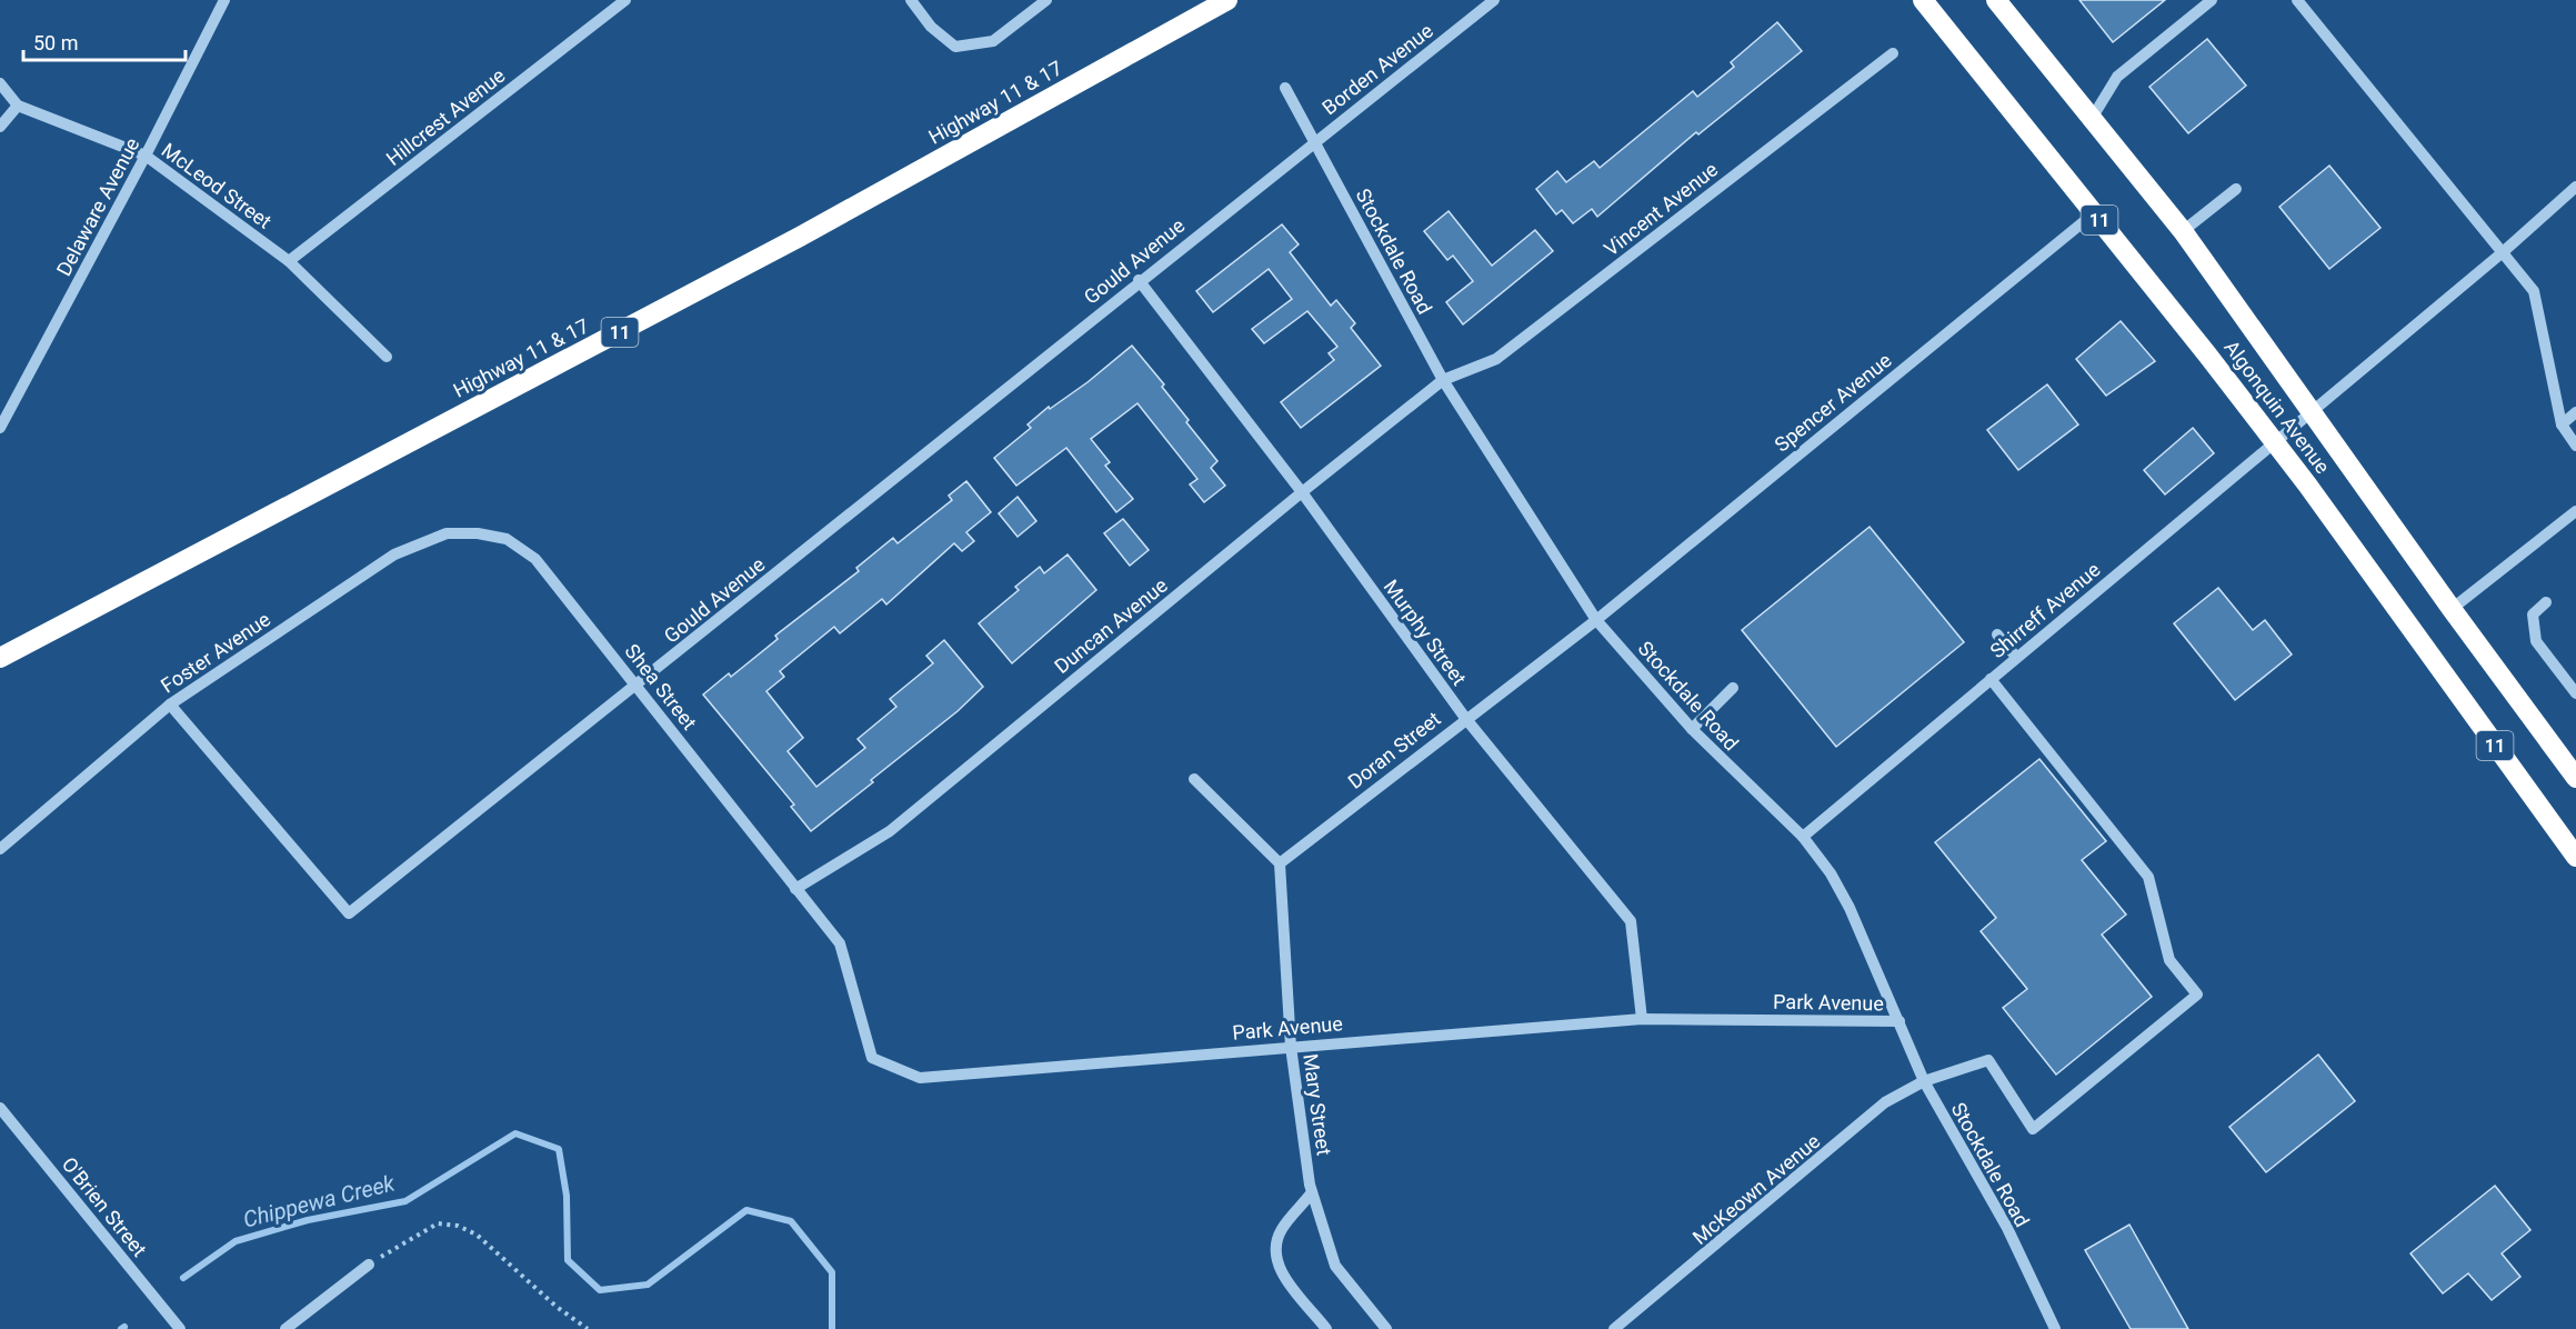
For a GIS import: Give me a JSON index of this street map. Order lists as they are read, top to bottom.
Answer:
{
  "streets": {
    "highway": ["Highway 11 & 17", "11", "Algonquin Avenue"],
    "street": [
      "Borden Avenue",
      "Hillcrest Avenue",
      "McLeod Street",
      "Delaware Avenue",
      "Vincent Avenue",
      "Stockdale Road",
      "Gould Avenue",
      "Spencer Avenue",
      "Shirreff Avenue",
      "Duncan Avenue",
      "Murphy Street",
      "Foster Avenue",
      "Shea Street",
      "Doran Street",
      "Park Avenue",
      "Mary Street",
      "McKeown Avenue",
      "O'Brien Street"
    ]
  },
  "crossings": [
    ["Borden Avenue", "Stockdale Road"],
    ["Borden Avenue", "Gould Avenue"],
    ["Hillcrest Avenue", "McLeod Street"],
    ["McLeod Street", "Delaware Avenue"],
    ["Vincent Avenue", "Stockdale Road"],
    ["Vincent Avenue", "Duncan Avenue"],
    ["Stockdale Road", "Gould Avenue"],
    ["Stockdale Road", "Spencer Avenue"],
    ["Stockdale Road", "Shirreff Avenue"],
    ["Stockdale Road", "Duncan Avenue"],
    ["Stockdale Road", "Doran Street"],
    ["Stockdale Road", "Park Avenue"],
    ["Stockdale Road", "McKeown Avenue"],
    ["Gould Avenue", "Murphy Street"],
    ["Gould Avenue", "Foster Avenue"],
    ["Gould Avenue", "Shea Street"],
    ["Spencer Avenue", "Algonquin Avenue"],
    ["Spencer Avenue", "Doran Street"],
    ["Algonquin Avenue", "Shirreff Avenue"],
    ["Shirreff Avenue", "McKeown Avenue"],
    ["Duncan Avenue", "Murphy Street"],
    ["Duncan Avenue", "Shea Street"],
    ["Duncan Avenue", "Park Avenue"],
    ["Murphy Street", "Doran Street"],
    ["Murphy Street", "Park Avenue"],
    ["Foster Avenue", "Shea Street"],
    ["Shea Street", "Park Avenue"],
    ["Doran Street", "Mary Street"],
    ["Park Avenue", "Mary Street"]
  ],
  "water": ["Chippewa Creek"],
  "scale_bar": "50 m"
}
